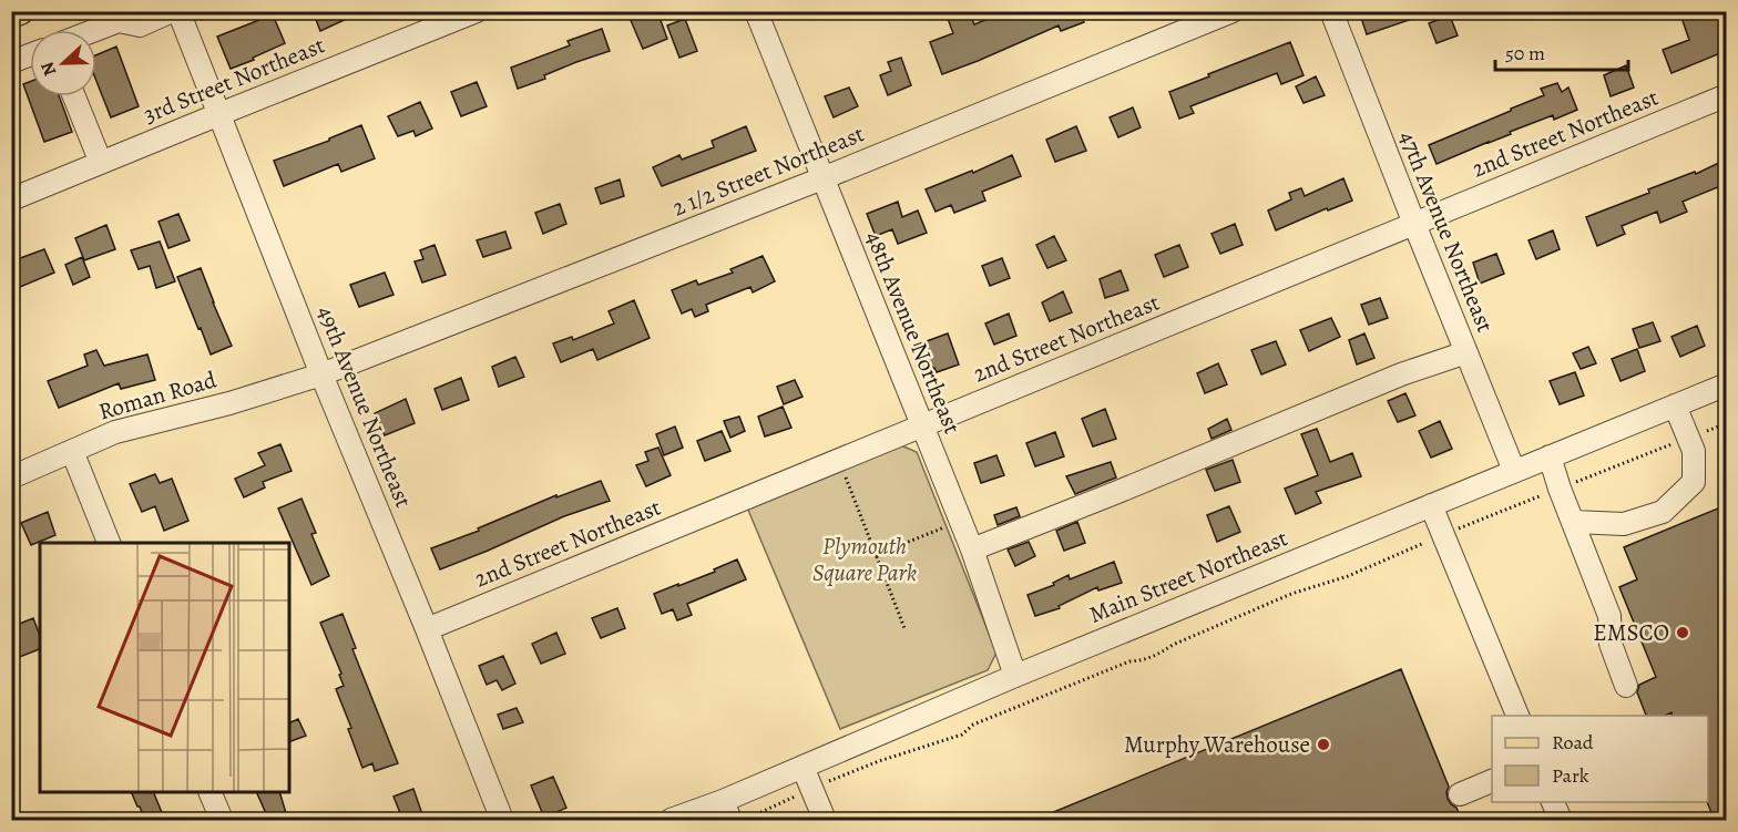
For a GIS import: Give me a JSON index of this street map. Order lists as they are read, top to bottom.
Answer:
{
  "streets": {
    "street": [
      "3rd Street Northeast",
      "2nd Street Northeast",
      "2 1/2 Street Northeast",
      "47th Avenue Northeast",
      "48th Avenue Northeast",
      "Roman Road",
      "49th Avenue Northeast",
      "Main Street Northeast"
    ]
  },
  "crossings": [
    ["3rd Street Northeast", "49th Avenue Northeast"],
    ["2nd Street Northeast", "47th Avenue Northeast"],
    ["2nd Street Northeast", "48th Avenue Northeast"],
    ["2nd Street Northeast", "49th Avenue Northeast"],
    ["2 1/2 Street Northeast", "48th Avenue Northeast"],
    ["2 1/2 Street Northeast", "Roman Road"],
    ["2 1/2 Street Northeast", "49th Avenue Northeast"],
    ["47th Avenue Northeast", "Main Street Northeast"],
    ["48th Avenue Northeast", "Main Street Northeast"],
    ["Roman Road", "49th Avenue Northeast"]
  ],
  "parks": ["Plymouth Square Park"],
  "places": ["EMSCO", "Murphy Warehouse"],
  "legend": ["Road", "Park"],
  "scale_bar": "50 m",
  "north": "left"
}
